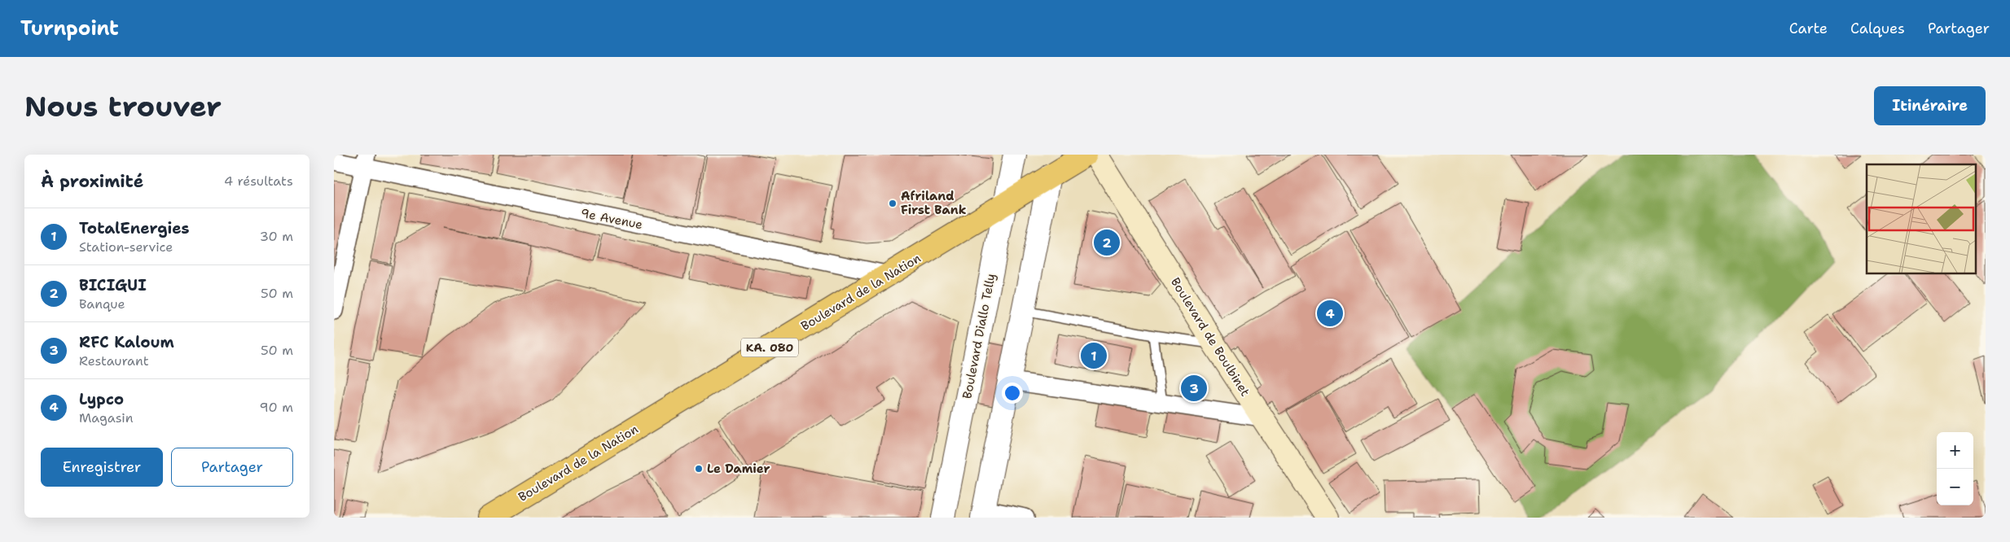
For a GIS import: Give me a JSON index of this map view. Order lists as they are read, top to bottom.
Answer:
{
  "streets": {
    "main road": ["Boulevard de la Nation", "Boulevard de Boulbinet", "KA. 080"],
    "street": ["9e Avenue", "Boulevard Diallo Telly"]
  },
  "crossings": [
    ["9e Avenue", "Boulevard de la Nation"],
    ["Boulevard de la Nation", "Boulevard Diallo Telly"]
  ],
  "places": ["Afriland First Bank", "Le Damier"],
  "page": {
    "header": "Turnpoint",
    "nav": ["Carte", "Calques", "Partager"],
    "buttons": [
      "Itinéraire",
      ["Enregistrer", "Partager"]
    ],
    "title": "Nous trouver",
    "heading": ["À proximité", "4 résultats"],
    "list": [
      {
        "mark": "1",
        "name": "TotalEnergies",
        "note": "Station-service",
        "value": "30 m"
      },
      {
        "mark": "2",
        "name": "BICIGUI",
        "note": "Banque",
        "value": "50 m"
      },
      {
        "mark": "3",
        "name": "RFC Kaloum",
        "note": "Restaurant",
        "value": "50 m"
      },
      {
        "mark": "4",
        "name": "Lypco",
        "note": "Magasin",
        "value": "90 m"
      }
    ],
    "pins": [
      "2",
      "4",
      "1",
      "3"
    ],
    "map_buttons": ["+", "−"]
  }
}
